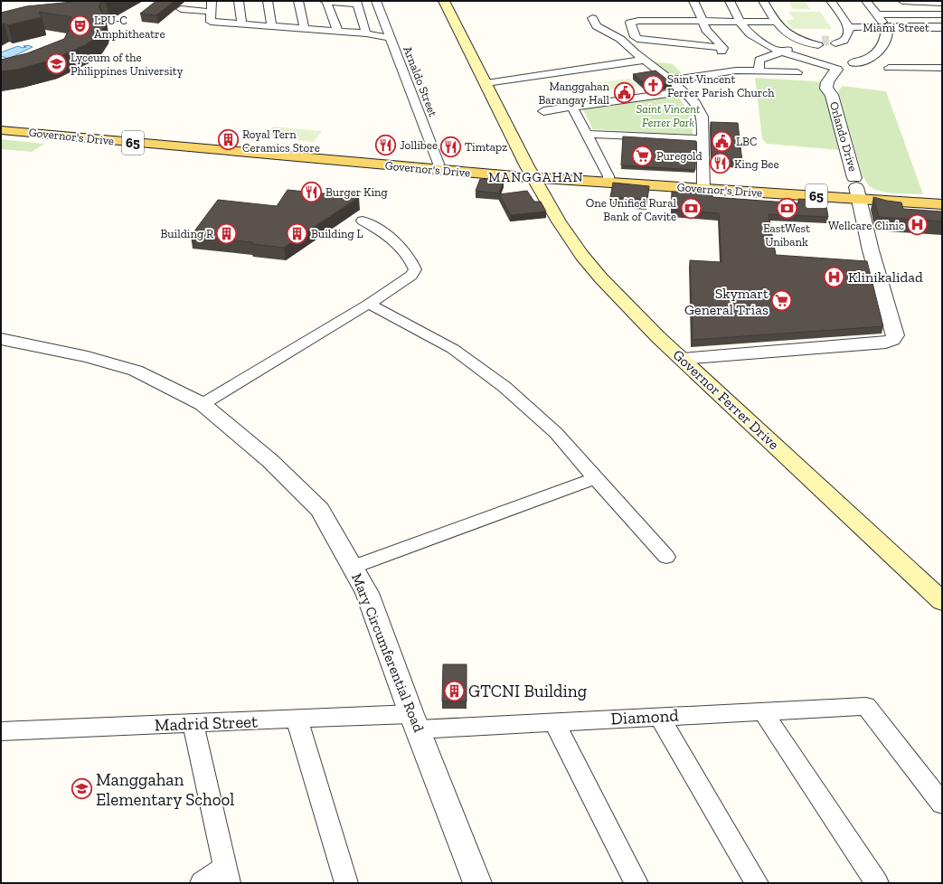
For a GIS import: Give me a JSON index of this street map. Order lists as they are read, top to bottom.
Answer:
{
  "streets": {
    "main road": ["Governor's Drive", "65", "Governor Ferrer Drive"],
    "street": [
      "Miami Street",
      "Arnaldo Street",
      "Orlando Drive",
      "Mary Circumferential Road",
      "Diamond",
      "Madrid Street"
    ]
  },
  "crossings": [
    ["Miami Street", "Orlando Drive"],
    ["Arnaldo Street", "Governor's Drive"],
    ["Governor's Drive", "Orlando Drive"],
    ["Governor's Drive", "Governor Ferrer Drive"],
    ["Orlando Drive", "Governor Ferrer Drive"],
    ["Mary Circumferential Road", "Diamond"],
    ["Mary Circumferential Road", "Madrid Street"],
    ["Diamond", "Madrid Street"]
  ],
  "districts": ["MANGGAHAN"],
  "parks": ["Saint Vincent Ferrer Park"],
  "places": {
    "theatre": ["LPU-C Amphitheatre"],
    "school or university": ["Lyceum of the Philippines University", "Manggahan Elementary School"],
    "church": ["Saint Vincent Ferrer Parish Church"],
    "public building": ["Manggahan Barangay Hall", "LBC"],
    "building": [
      "Royal Tern Ceramics Store",
      "Building R",
      "Building L",
      "GTCNI Building"
    ],
    "restaurant": [
      "Jollibee",
      "Timtapz",
      "King Bee",
      "Burger King"
    ],
    "supermarket": ["Puregold", "Skymart General Trias"],
    "bank": ["EastWest Unibank", "One Unified Rural Bank of Cavite"],
    "hospital": ["Wellcare Clinic", "Klinikalidad"]
  }
}
